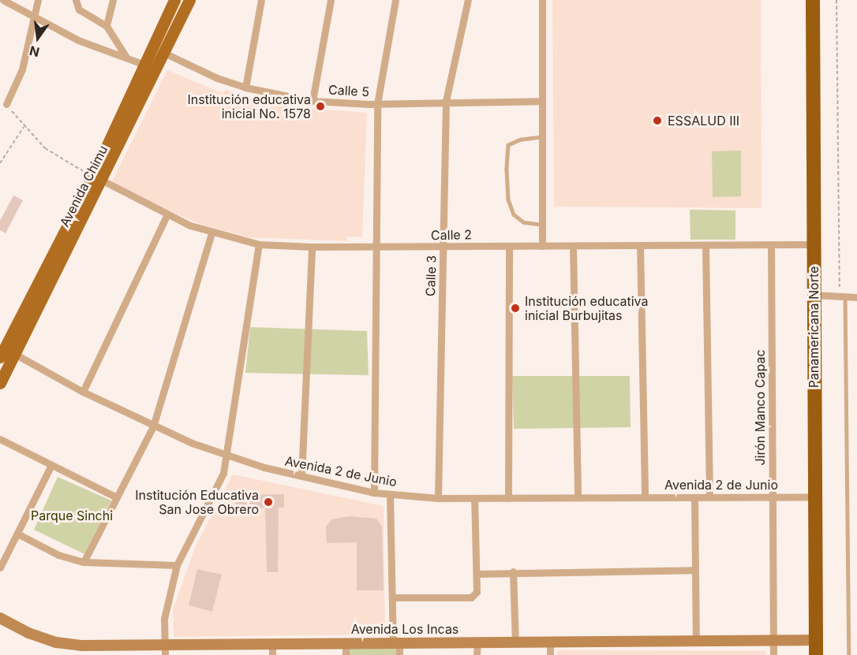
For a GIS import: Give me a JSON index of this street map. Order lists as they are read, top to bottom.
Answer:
{
  "streets": {
    "highway": ["Panamericana Norte"],
    "main road": ["Avenida Chimu"],
    "street": [
      "Calle 5",
      "Calle 2",
      "Calle 3",
      "Jirón Manco Capac",
      "Avenida 2 de Junio",
      "Avenida Los Incas"
    ]
  },
  "crossings": [
    ["Calle 5", "Avenida Chimu"],
    ["Calle 5", "Calle 3"],
    ["Avenida Chimu", "Calle 2"],
    ["Avenida Chimu", "Avenida 2 de Junio"],
    ["Calle 2", "Calle 3"],
    ["Calle 2", "Panamericana Norte"],
    ["Calle 2", "Jirón Manco Capac"],
    ["Calle 3", "Avenida 2 de Junio"],
    ["Panamericana Norte", "Avenida 2 de Junio"],
    ["Panamericana Norte", "Avenida Los Incas"],
    ["Jirón Manco Capac", "Avenida 2 de Junio"],
    ["Jirón Manco Capac", "Avenida Los Incas"]
  ],
  "parks": ["Parque Sinchi"],
  "places": [
    "Institución educativa inicial No. 1578",
    "ESSALUD III",
    "Institución educativa inicial Burbujitas",
    "Institución Educativa San Jose Obrero"
  ],
  "north": "bottom"
}
